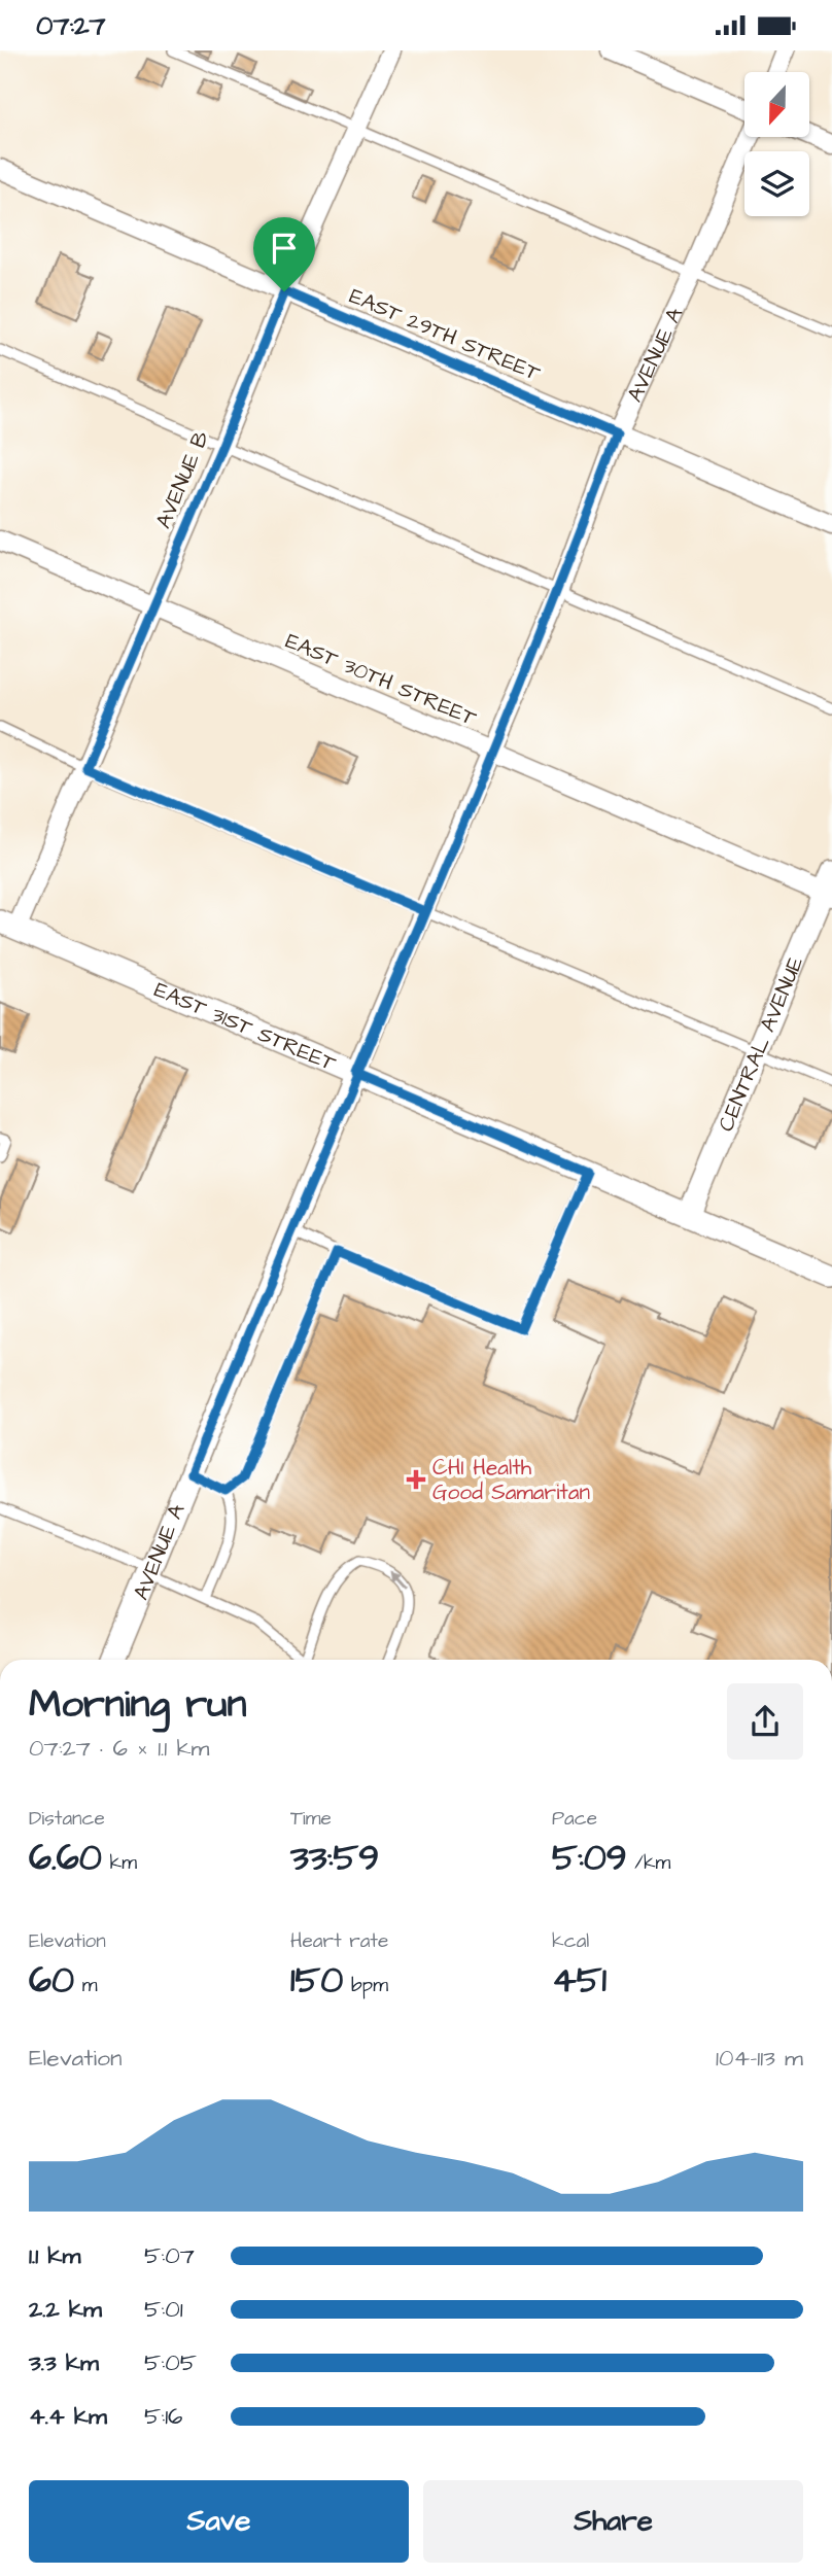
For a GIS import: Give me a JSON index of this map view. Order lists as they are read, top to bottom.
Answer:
{
  "streets": {
    "street": [
      "EAST 29TH STREET",
      "AVENUE A",
      "AVENUE B",
      "EAST 30TH STREET",
      "EAST 31ST STREET",
      "CENTRAL AVENUE"
    ]
  },
  "crossings": [
    ["EAST 29TH STREET", "AVENUE A"],
    ["EAST 29TH STREET", "AVENUE B"],
    ["AVENUE A", "EAST 30TH STREET"],
    ["AVENUE A", "EAST 31ST STREET"],
    ["AVENUE B", "EAST 30TH STREET"],
    ["AVENUE B", "EAST 31ST STREET"],
    ["EAST 30TH STREET", "CENTRAL AVENUE"],
    ["EAST 31ST STREET", "CENTRAL AVENUE"]
  ],
  "places": {
    "health": ["CHI Health Good Samaritan"]
  },
  "north": "bottom",
  "page": {
    "status": "07:27",
    "heading": ["Morning run", "07:27 · 6 × 1.1 km"],
    "stats": [
      ["Distance", "6.60 km"],
      ["Time", "33:59"],
      ["Pace", "5:09 /km"],
      ["Elevation", "60 m"],
      ["Heart rate", "150 bpm"],
      ["kcal", "451"]
    ],
    "chart": ["Elevation", "104–113 m"],
    "list": [
      {
        "name": "1.1 km",
        "note": "5:07"
      },
      {
        "name": "2.2 km",
        "note": "5:01"
      },
      {
        "name": "3.3 km",
        "note": "5:05"
      },
      {
        "name": "4.4 km",
        "note": "5:16"
      }
    ],
    "buttons": ["Save", "Share"]
  }
}
